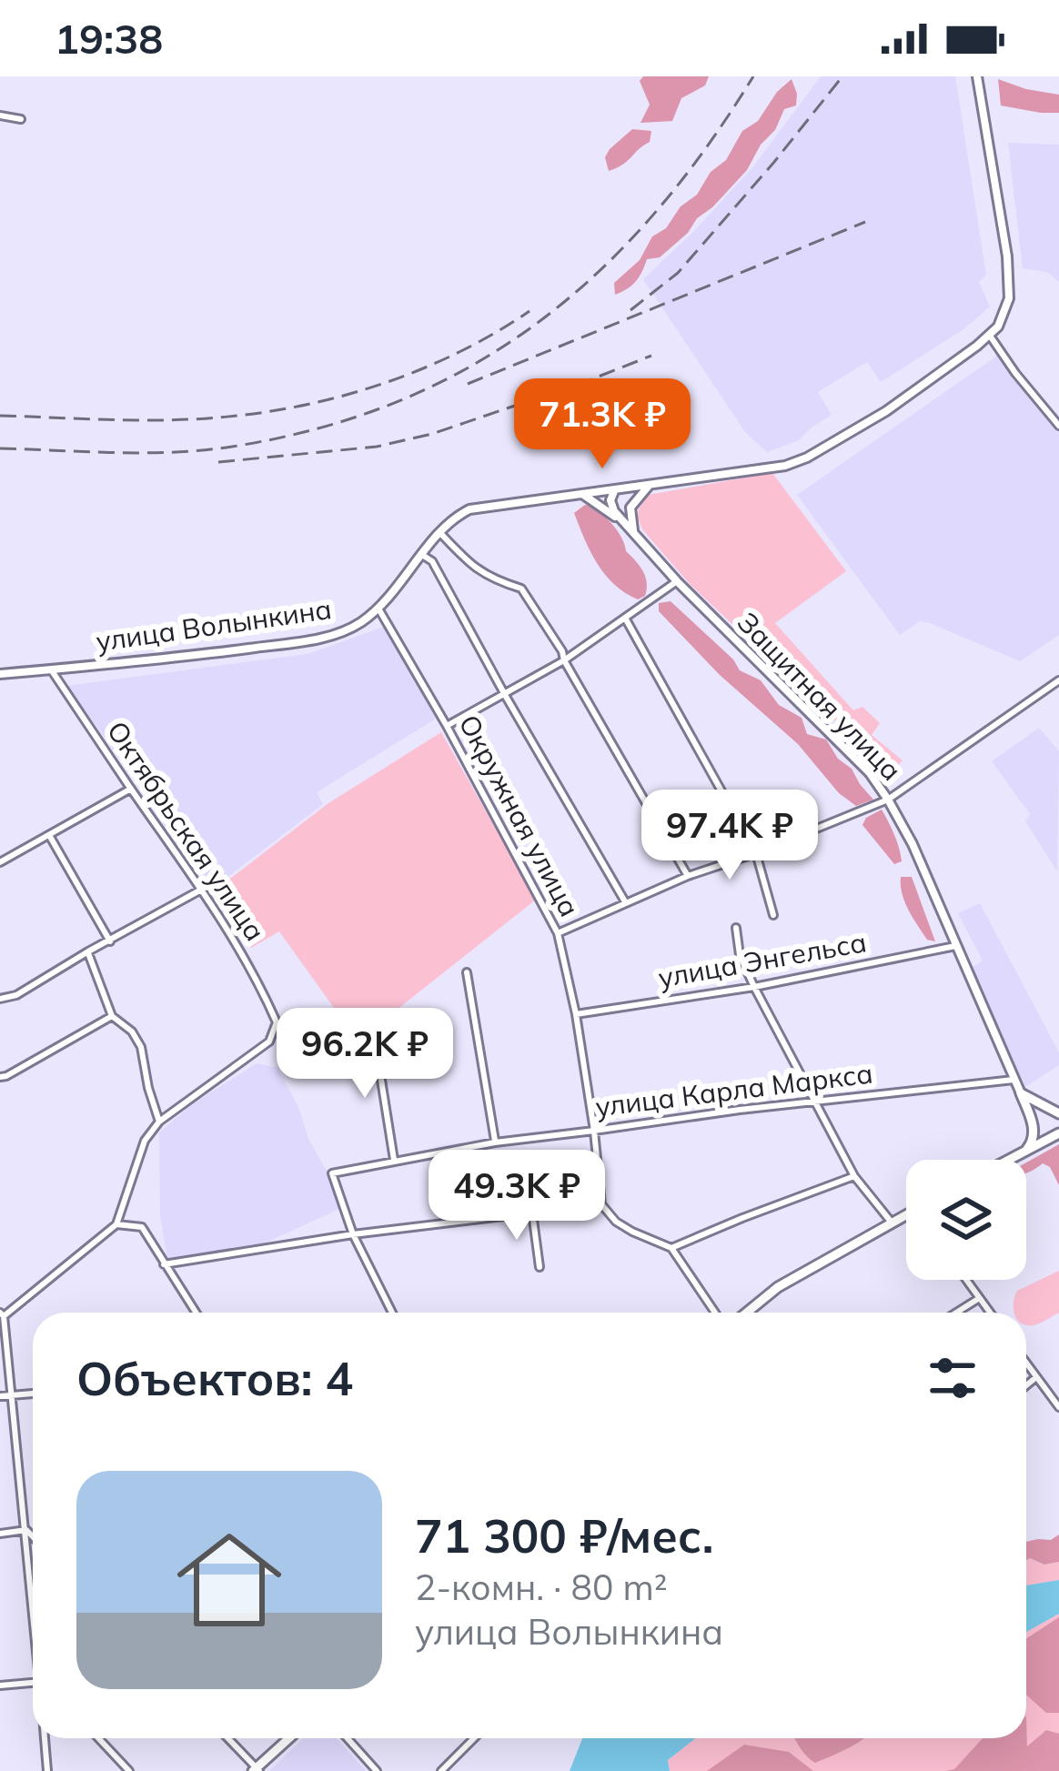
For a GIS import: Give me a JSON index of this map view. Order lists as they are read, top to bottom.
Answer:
{
  "streets": {
    "street": [
      "улица Волынкина",
      "Защитная улица",
      "Окружная улица",
      "Октябрьская улица",
      "улица Энгельса",
      "улица Карла Маркса"
    ]
  },
  "crossings": [
    ["улица Волынкина", "Окружная улица"],
    ["улица Волынкина", "Октябрьская улица"],
    ["Защитная улица", "улица Энгельса"],
    ["Защитная улица", "улица Карла Маркса"],
    ["Окружная улица", "улица Энгельса"],
    ["Окружная улица", "улица Карла Маркса"]
  ],
  "page": {
    "status": "19:38",
    "price": [
      "71.3K ₽",
      "97.4K ₽",
      "96.2K ₽",
      "49.3K ₽"
    ],
    "heading": "Объектов: 4",
    "list": [
      {
        "name": "71 300 ₽/мес.",
        "note": "2-комн. · 80 m² · улица Волынкина"
      }
    ]
  }
}
